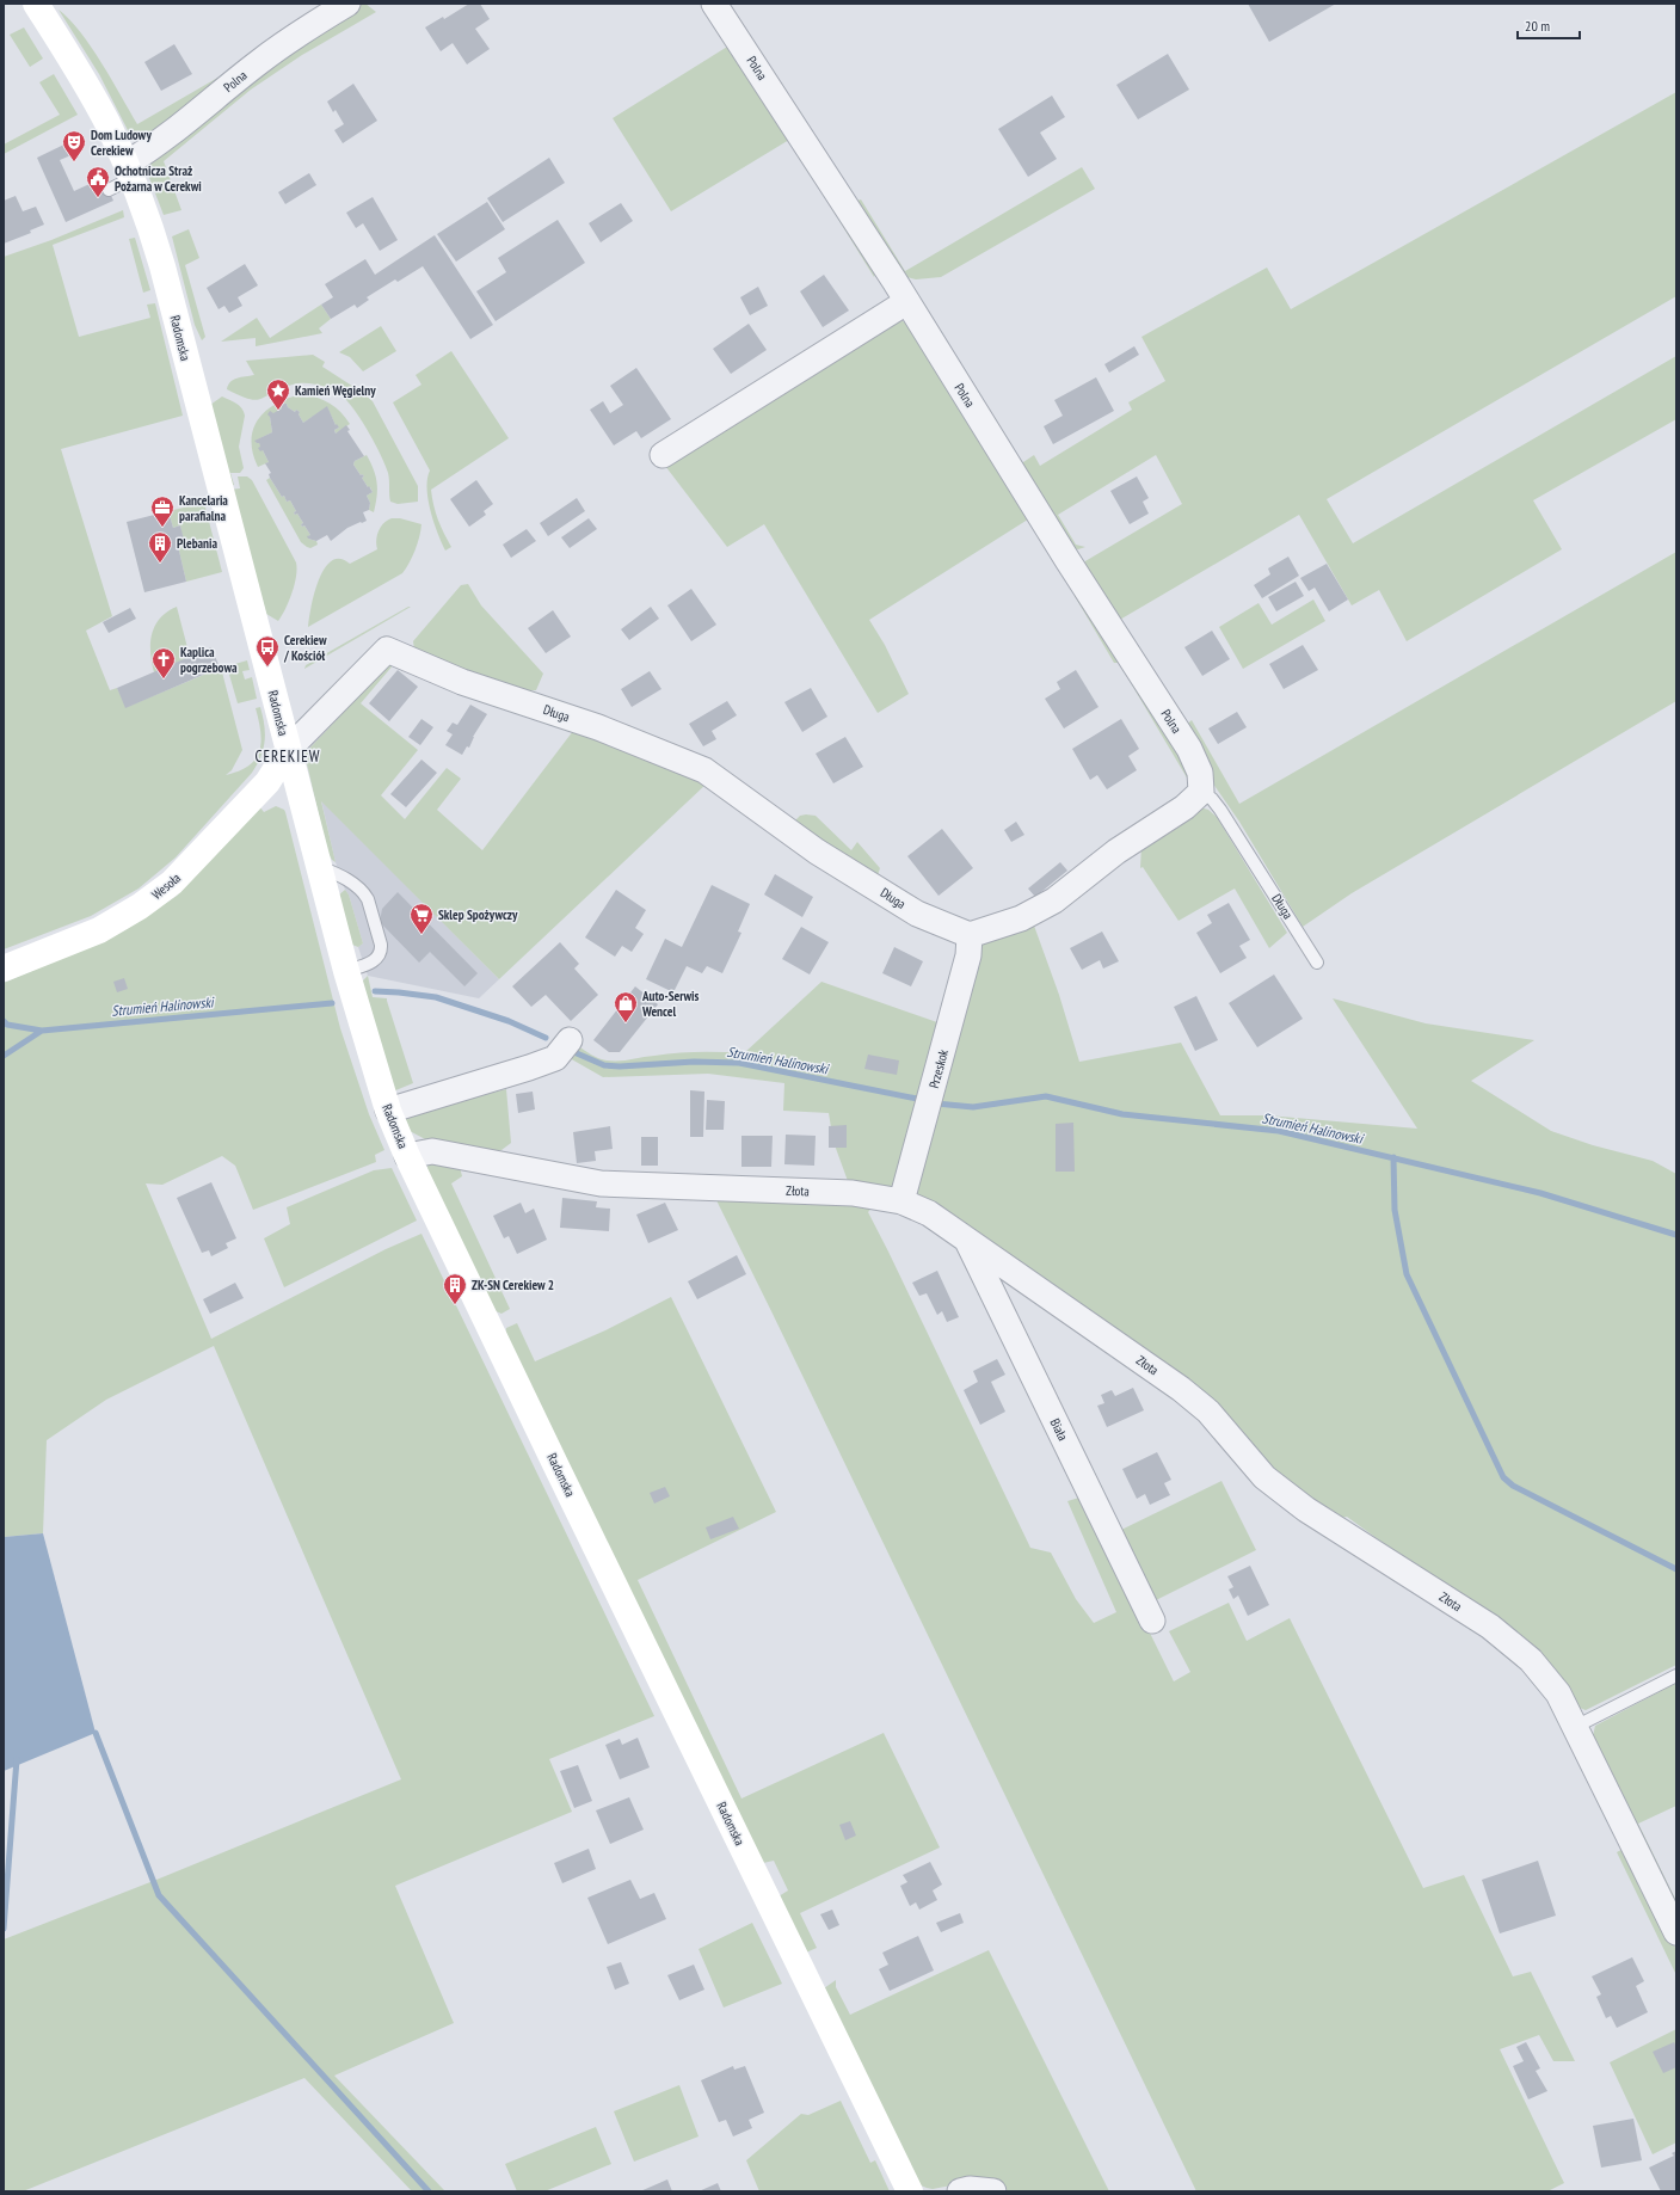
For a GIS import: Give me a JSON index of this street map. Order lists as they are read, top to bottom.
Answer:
{
  "streets": {
    "street": [
      "Polna",
      "Radomska",
      "Długa",
      "Wesoła",
      "Przeskok",
      "Złota",
      "Biała"
    ]
  },
  "crossings": [
    ["Polna", "Radomska"],
    ["Polna", "Długa"],
    ["Radomska", "Długa"],
    ["Radomska", "Wesoła"],
    ["Radomska", "Złota"],
    ["Długa", "Wesoła"],
    ["Długa", "Przeskok"],
    ["Przeskok", "Złota"],
    ["Złota", "Biała"]
  ],
  "districts": ["CEREKIEW"],
  "water": ["Strumień Halinowski"],
  "places": {
    "theatre": ["Dom Ludowy Cerekiew"],
    "public building": ["Ochotnicza Straż Pożarna w Cerekwi"],
    "place": ["Kamień Węgielny"],
    "office": ["Kancelaria parafialna"],
    "building": ["Plebania", "ZK-SN Cerekiew 2"],
    "bus stop": ["Cerekiew / Kościół"],
    "church": ["Kaplica pogrzebowa"],
    "supermarket": ["Sklep Spożywczy"],
    "shop": ["Auto-Serwis Wencel"]
  },
  "scale_bar": "20 m"
}
